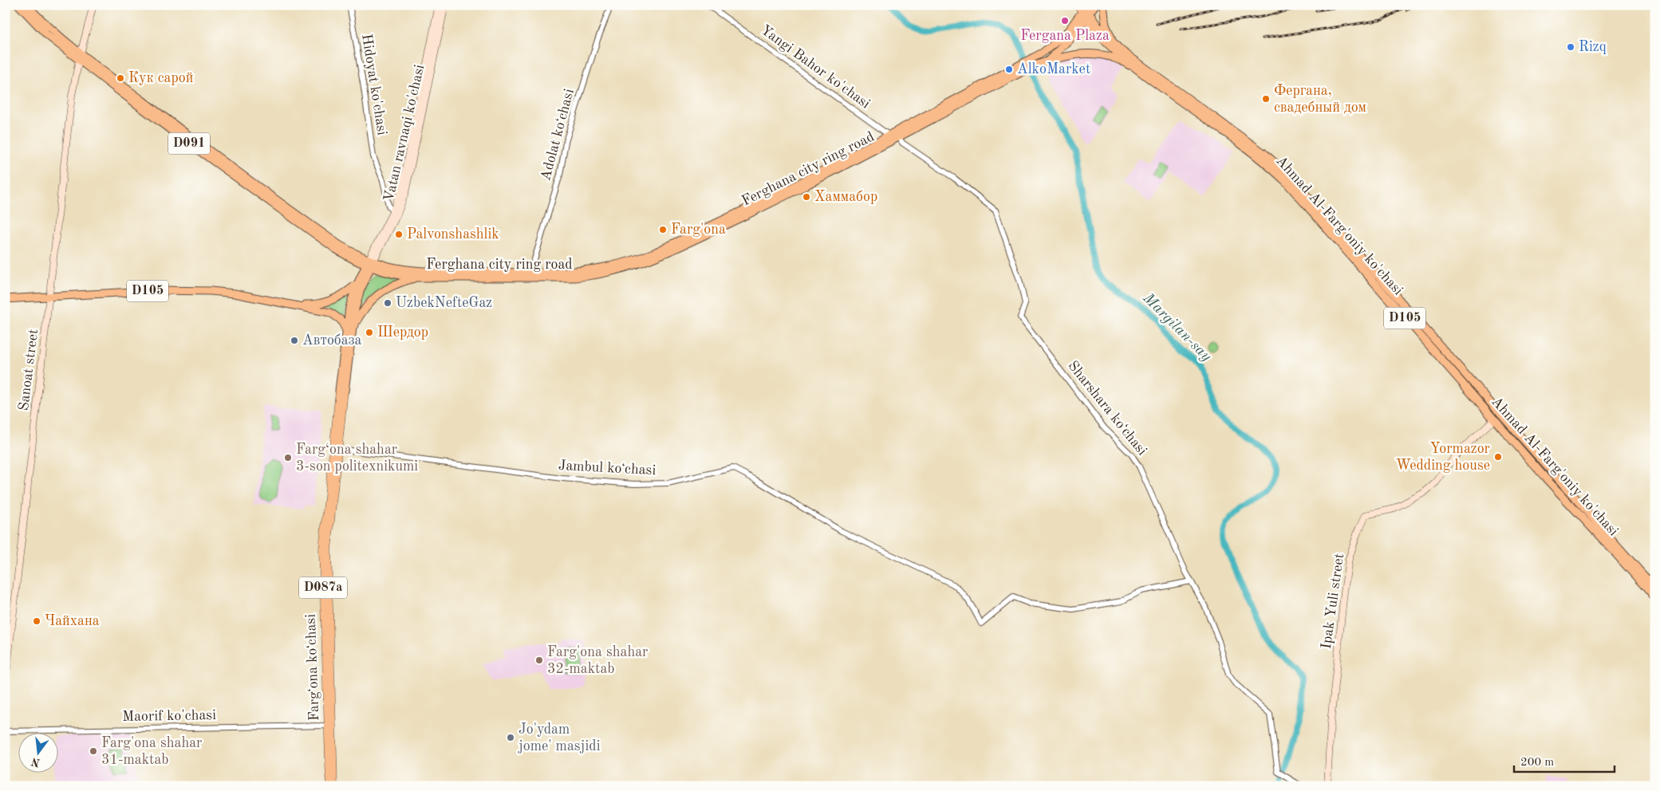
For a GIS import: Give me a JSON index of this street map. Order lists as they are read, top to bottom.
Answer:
{
  "streets": {
    "highway": [
      "D091",
      "Ferghana city ring road",
      "Ahmad Al-Farg'oniy ko'chasi",
      "D105",
      "Fargʻona koʻchasi"
    ],
    "main road": [
      "Vatan ravnaqi ko'chasi",
      "Sanoat street",
      "D087a",
      "Ipak Yuli street"
    ],
    "street": [
      "Yangi Bahor ko'chasi",
      "Hidoyat ko'chasi",
      "Adolat koʻchasi",
      "Sharshara koʻchasi",
      "Jambul koʻchasi",
      "Maorif ko'chasi"
    ]
  },
  "crossings": [
    ["Yangi Bahor ko'chasi", "Ferghana city ring road"],
    ["Hidoyat ko'chasi", "Vatan ravnaqi ko'chasi"],
    ["Vatan ravnaqi ko'chasi", "Ferghana city ring road"],
    ["Vatan ravnaqi ko'chasi", "Fargʻona koʻchasi"],
    ["Adolat koʻchasi", "Ferghana city ring road"],
    ["Ferghana city ring road", "D105"],
    ["Ferghana city ring road", "Sanoat street"],
    ["Ferghana city ring road", "Sharshara koʻchasi"],
    ["Ferghana city ring road", "Fargʻona koʻchasi"],
    ["Ahmad Al-Farg'oniy ko'chasi", "D105"],
    ["Ahmad Al-Farg'oniy ko'chasi", "Ipak Yuli street"],
    ["D105", "Sanoat street"],
    ["D105", "Fargʻona koʻchasi"],
    ["Sharshara koʻchasi", "Jambul koʻchasi"],
    ["Jambul koʻchasi", "Fargʻona koʻchasi"],
    ["Fargʻona koʻchasi", "Maorif ko'chasi"]
  ],
  "water": ["Margilan-say"],
  "places": [
    "Fergana Plaza",
    "Rizq",
    "AlkoMarket",
    "Кук сарой",
    "Фергана, свадебный дом",
    "Хаммабор",
    "Farg'ona",
    "Palvonshashlik",
    "UzbekNefteGaz",
    "Шердор",
    "Автобаза",
    "Yormazor Wedding house",
    "Farg‘ona shahar 3-son politexnikumi",
    "Чайхана",
    "Farg'ona shahar 32-maktab",
    "Jo'ydam jome' masjidi",
    "Farg'ona shahar 31-maktab"
  ],
  "scale_bar": "200 m",
  "north": "bottom"
}
